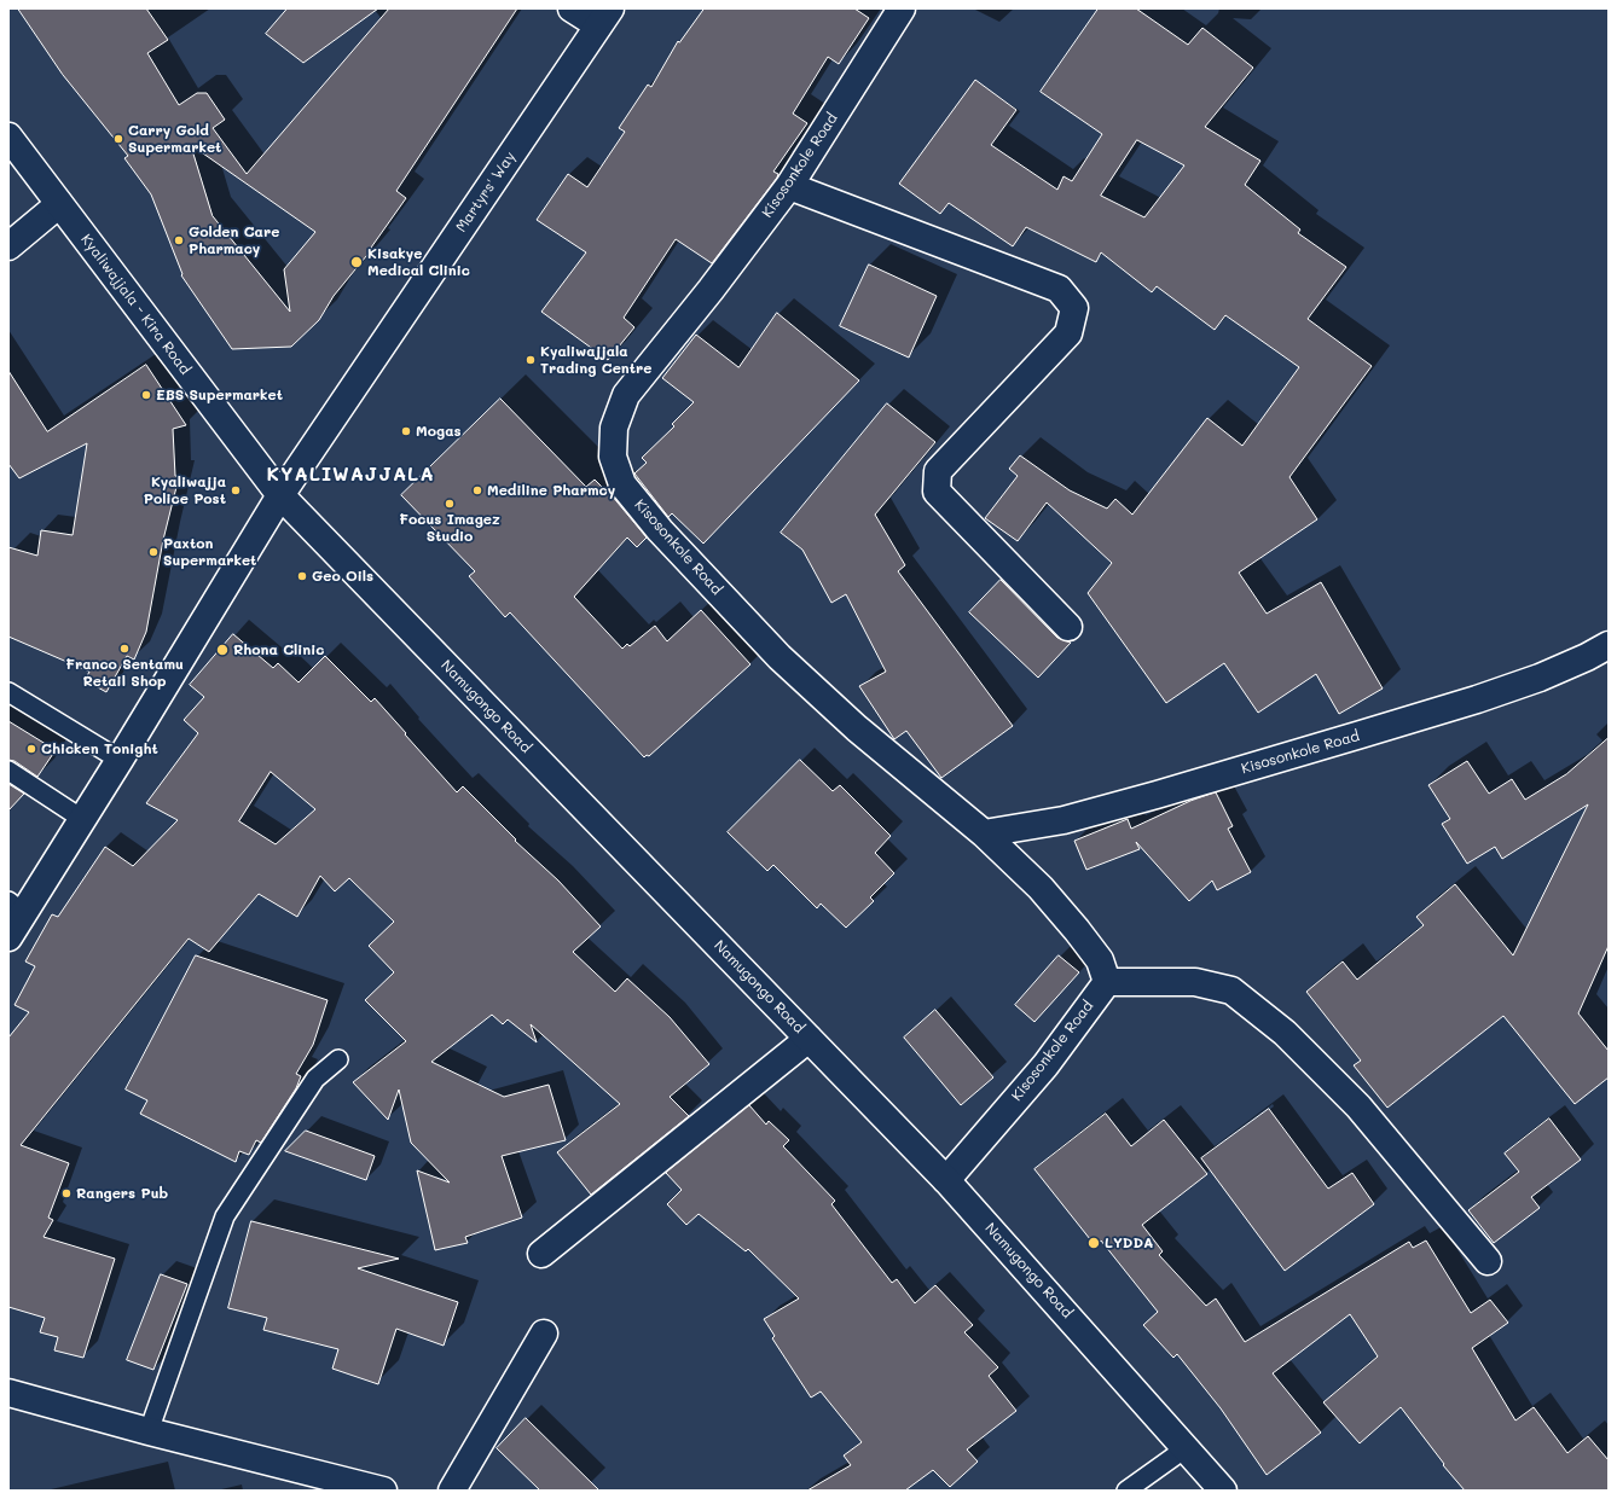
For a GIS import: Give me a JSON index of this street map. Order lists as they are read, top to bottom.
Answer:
{
  "streets": {
    "street": [
      "Kisosonkole Road",
      "Martyrs' Way",
      "Kyaliwajjala - Kira Road",
      "Namugongo Road"
    ]
  },
  "crossings": [
    ["Kisosonkole Road", "Namugongo Road"],
    ["Martyrs' Way", "Kyaliwajjala - Kira Road"],
    ["Martyrs' Way", "Namugongo Road"],
    ["Kyaliwajjala - Kira Road", "Namugongo Road"]
  ],
  "districts": ["KYALIWAJJALA"],
  "places": [
    "Carry Gold Supermarket",
    "Golden Care Pharmacy",
    "Kisakye Medical Clinic",
    "Kyaliwajjala Trading Centre",
    "EBS Supermarket",
    "Mogas",
    "Kyaliwajja Police Post",
    "Mediline Pharmcy",
    "Focus Imagez Studio",
    "Paxton Supermarket",
    "Geo Oils",
    "Franco Sentamu Retail Shop",
    "Rhona Clinic",
    "Chicken Tonight",
    "Rangers Pub",
    "LYDDA"
  ]
}
